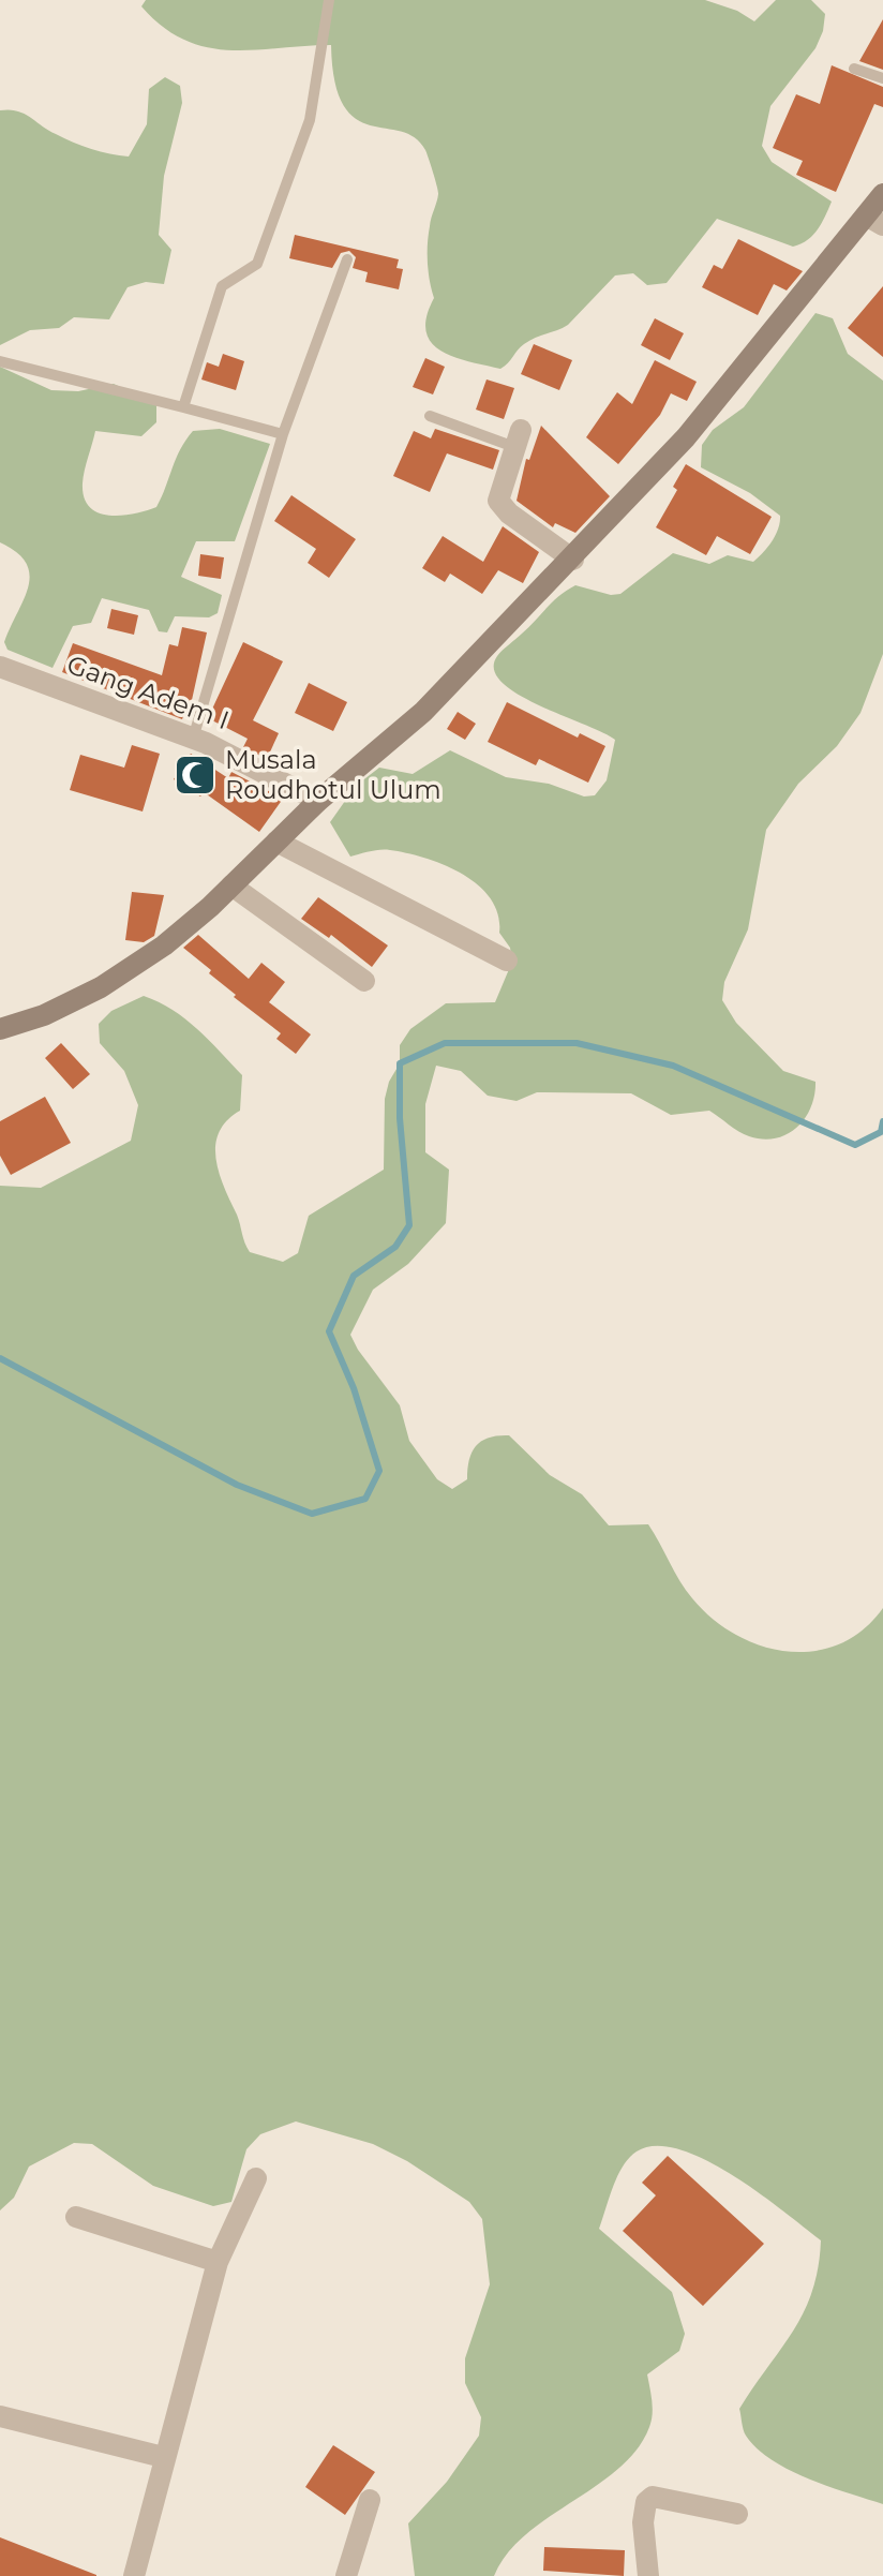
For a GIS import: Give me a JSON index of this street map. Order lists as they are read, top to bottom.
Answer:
{
  "streets": {
    "street": ["Gang Adem I"]
  },
  "places": {
    "mosque": ["Musala Roudhotul Ulum"]
  }
}
